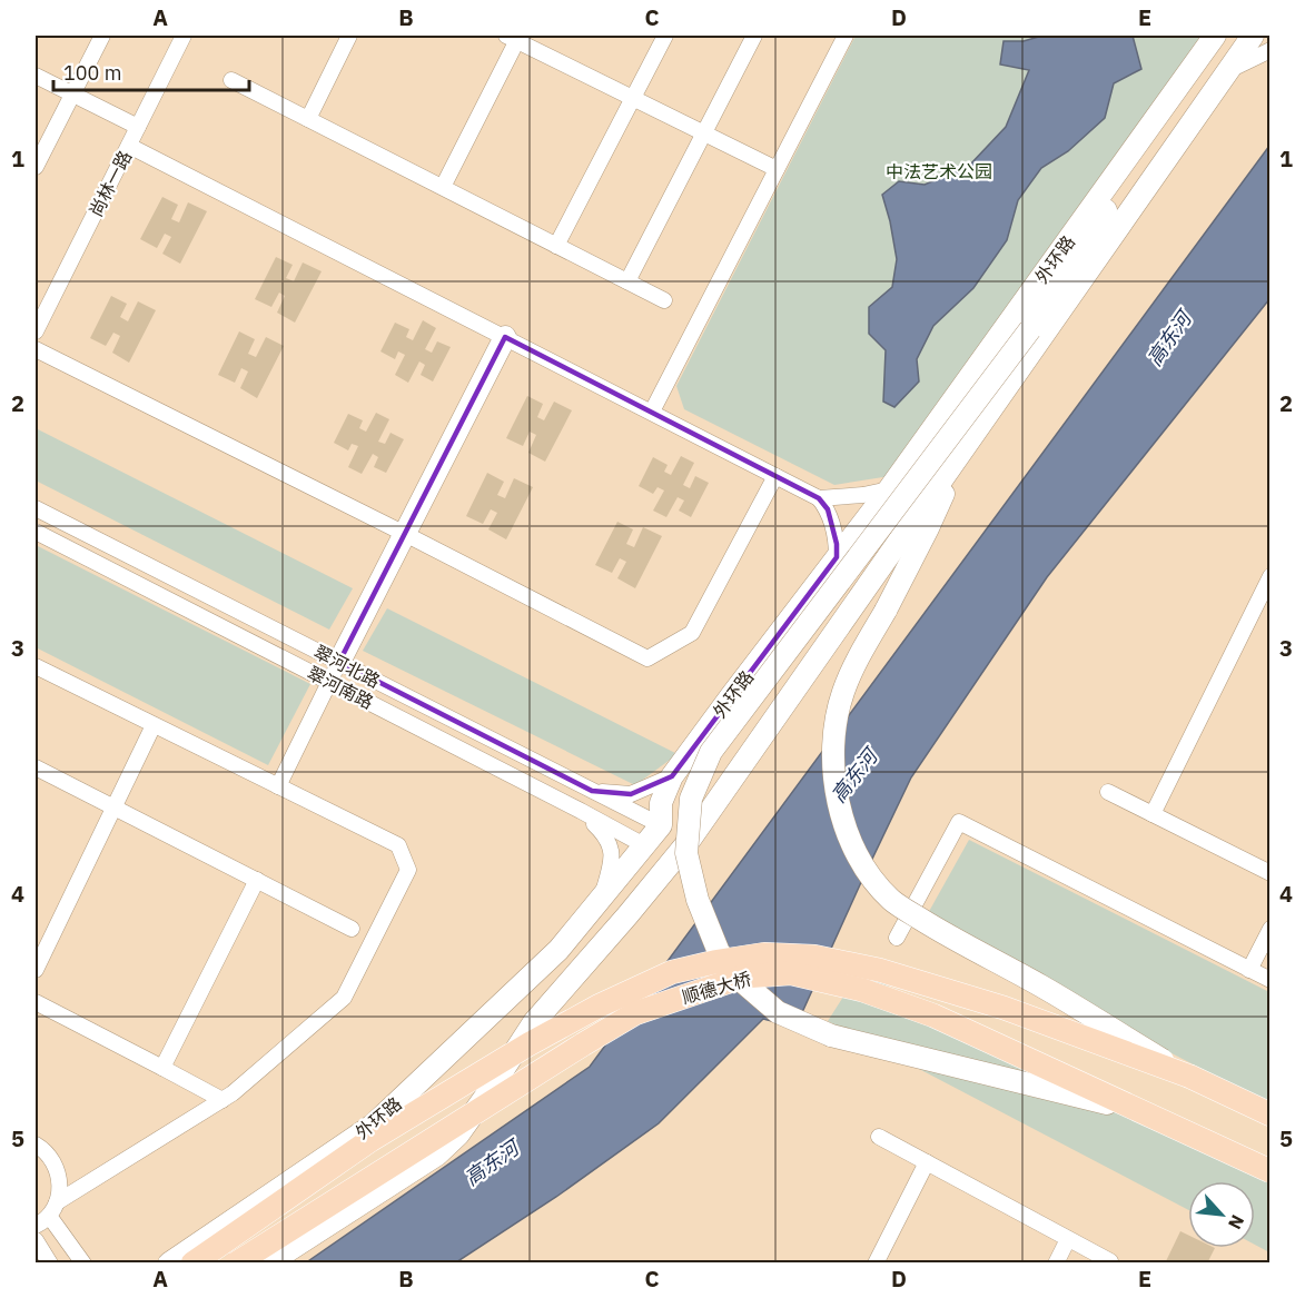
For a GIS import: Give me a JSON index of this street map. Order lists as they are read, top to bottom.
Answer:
{
  "streets": {
    "main road": ["外环路", "顺德大桥"],
    "street": ["尚林一路", "翠河北路", "翠河南路"]
  },
  "crossings": [
    ["外环路", "翠河北路"],
    ["外环路", "翠河南路"]
  ],
  "water": ["高东河"],
  "parks": ["中法艺术公园"],
  "scale_bar": "100 m",
  "north": "bottom right",
  "grid": {
    "columns": [
      "A",
      "B",
      "C",
      "D",
      "E"
    ],
    "rows": [
      "1",
      "2",
      "3",
      "4",
      "5"
    ]
  }
}
